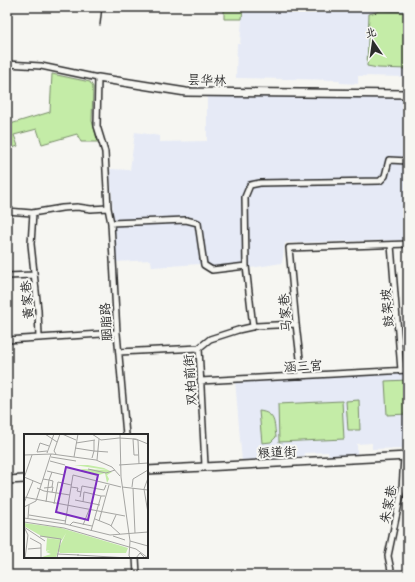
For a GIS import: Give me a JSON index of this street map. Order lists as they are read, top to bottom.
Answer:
{
  "streets": {
    "street": [
      "昙华林",
      "黄家巷",
      "鼓架坡",
      "马家巷",
      "胭脂路",
      "涵三宫",
      "双柏前街",
      "粮道街",
      "朱家巷"
    ]
  },
  "crossings": [
    ["昙华林", "胭脂路"],
    ["鼓架坡", "马家巷"],
    ["鼓架坡", "涵三宫"],
    ["马家巷", "涵三宫"],
    ["胭脂路", "双柏前街"],
    ["涵三宫", "双柏前街"],
    ["双柏前街", "粮道街"],
    ["粮道街", "朱家巷"]
  ],
  "north": "top"
}
